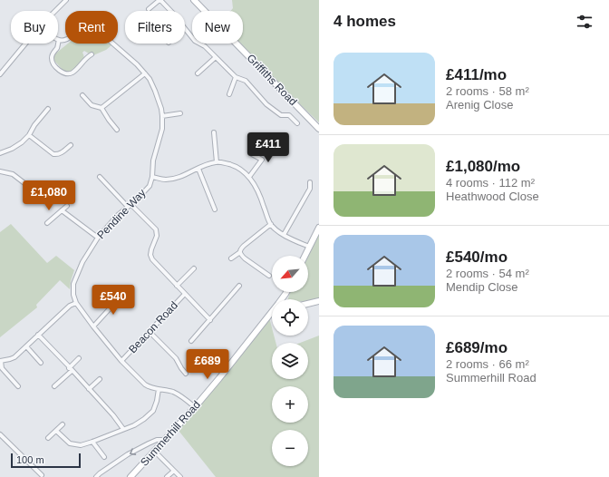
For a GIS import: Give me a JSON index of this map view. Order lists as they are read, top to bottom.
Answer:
{
  "streets": {
    "street": [
      "Griffiths Road",
      "Pendine Way",
      "Beacon Road",
      "Summerhill Road"
    ]
  },
  "crossings": [
    ["Pendine Way", "Beacon Road"],
    ["Pendine Way", "Summerhill Road"]
  ],
  "scale_bar": "100 m",
  "north": "bottom left",
  "page": {
    "heading": "4 homes",
    "chip": [
      "Buy",
      "Rent",
      "Filters",
      "New"
    ],
    "list": [
      {
        "name": "£411/mo",
        "note": "2 rooms · 58 m² · Arenig Close"
      },
      {
        "name": "£1,080/mo",
        "note": "4 rooms · 112 m² · Heathwood Close"
      },
      {
        "name": "£540/mo",
        "note": "2 rooms · 54 m² · Mendip Close"
      },
      {
        "name": "£689/mo",
        "note": "2 rooms · 66 m² · Summerhill Road"
      }
    ],
    "price": [
      "£411",
      "£1,080",
      "£540",
      "£689"
    ],
    "map_buttons": ["+", "−"],
    "scale": "100 m"
  }
}
